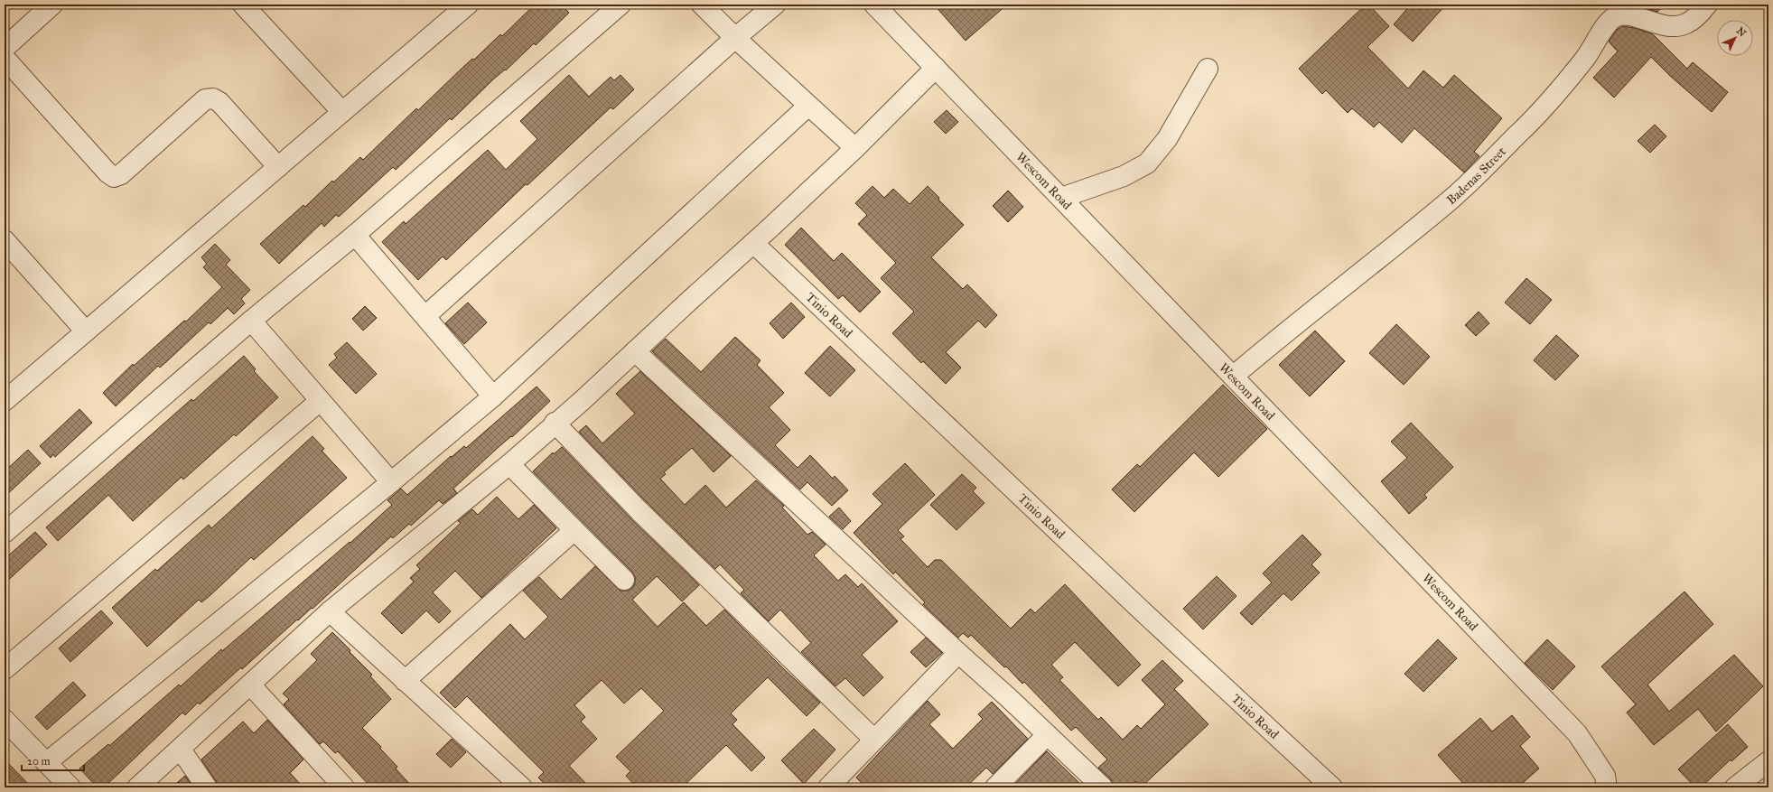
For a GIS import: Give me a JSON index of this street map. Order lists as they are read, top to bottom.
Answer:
{
  "streets": {
    "street": ["Badenas Street", "Wescom Road", "Tinio Road"]
  },
  "crossings": [
    ["Badenas Street", "Wescom Road"]
  ],
  "scale_bar": "20 m",
  "north": "top right"
}
